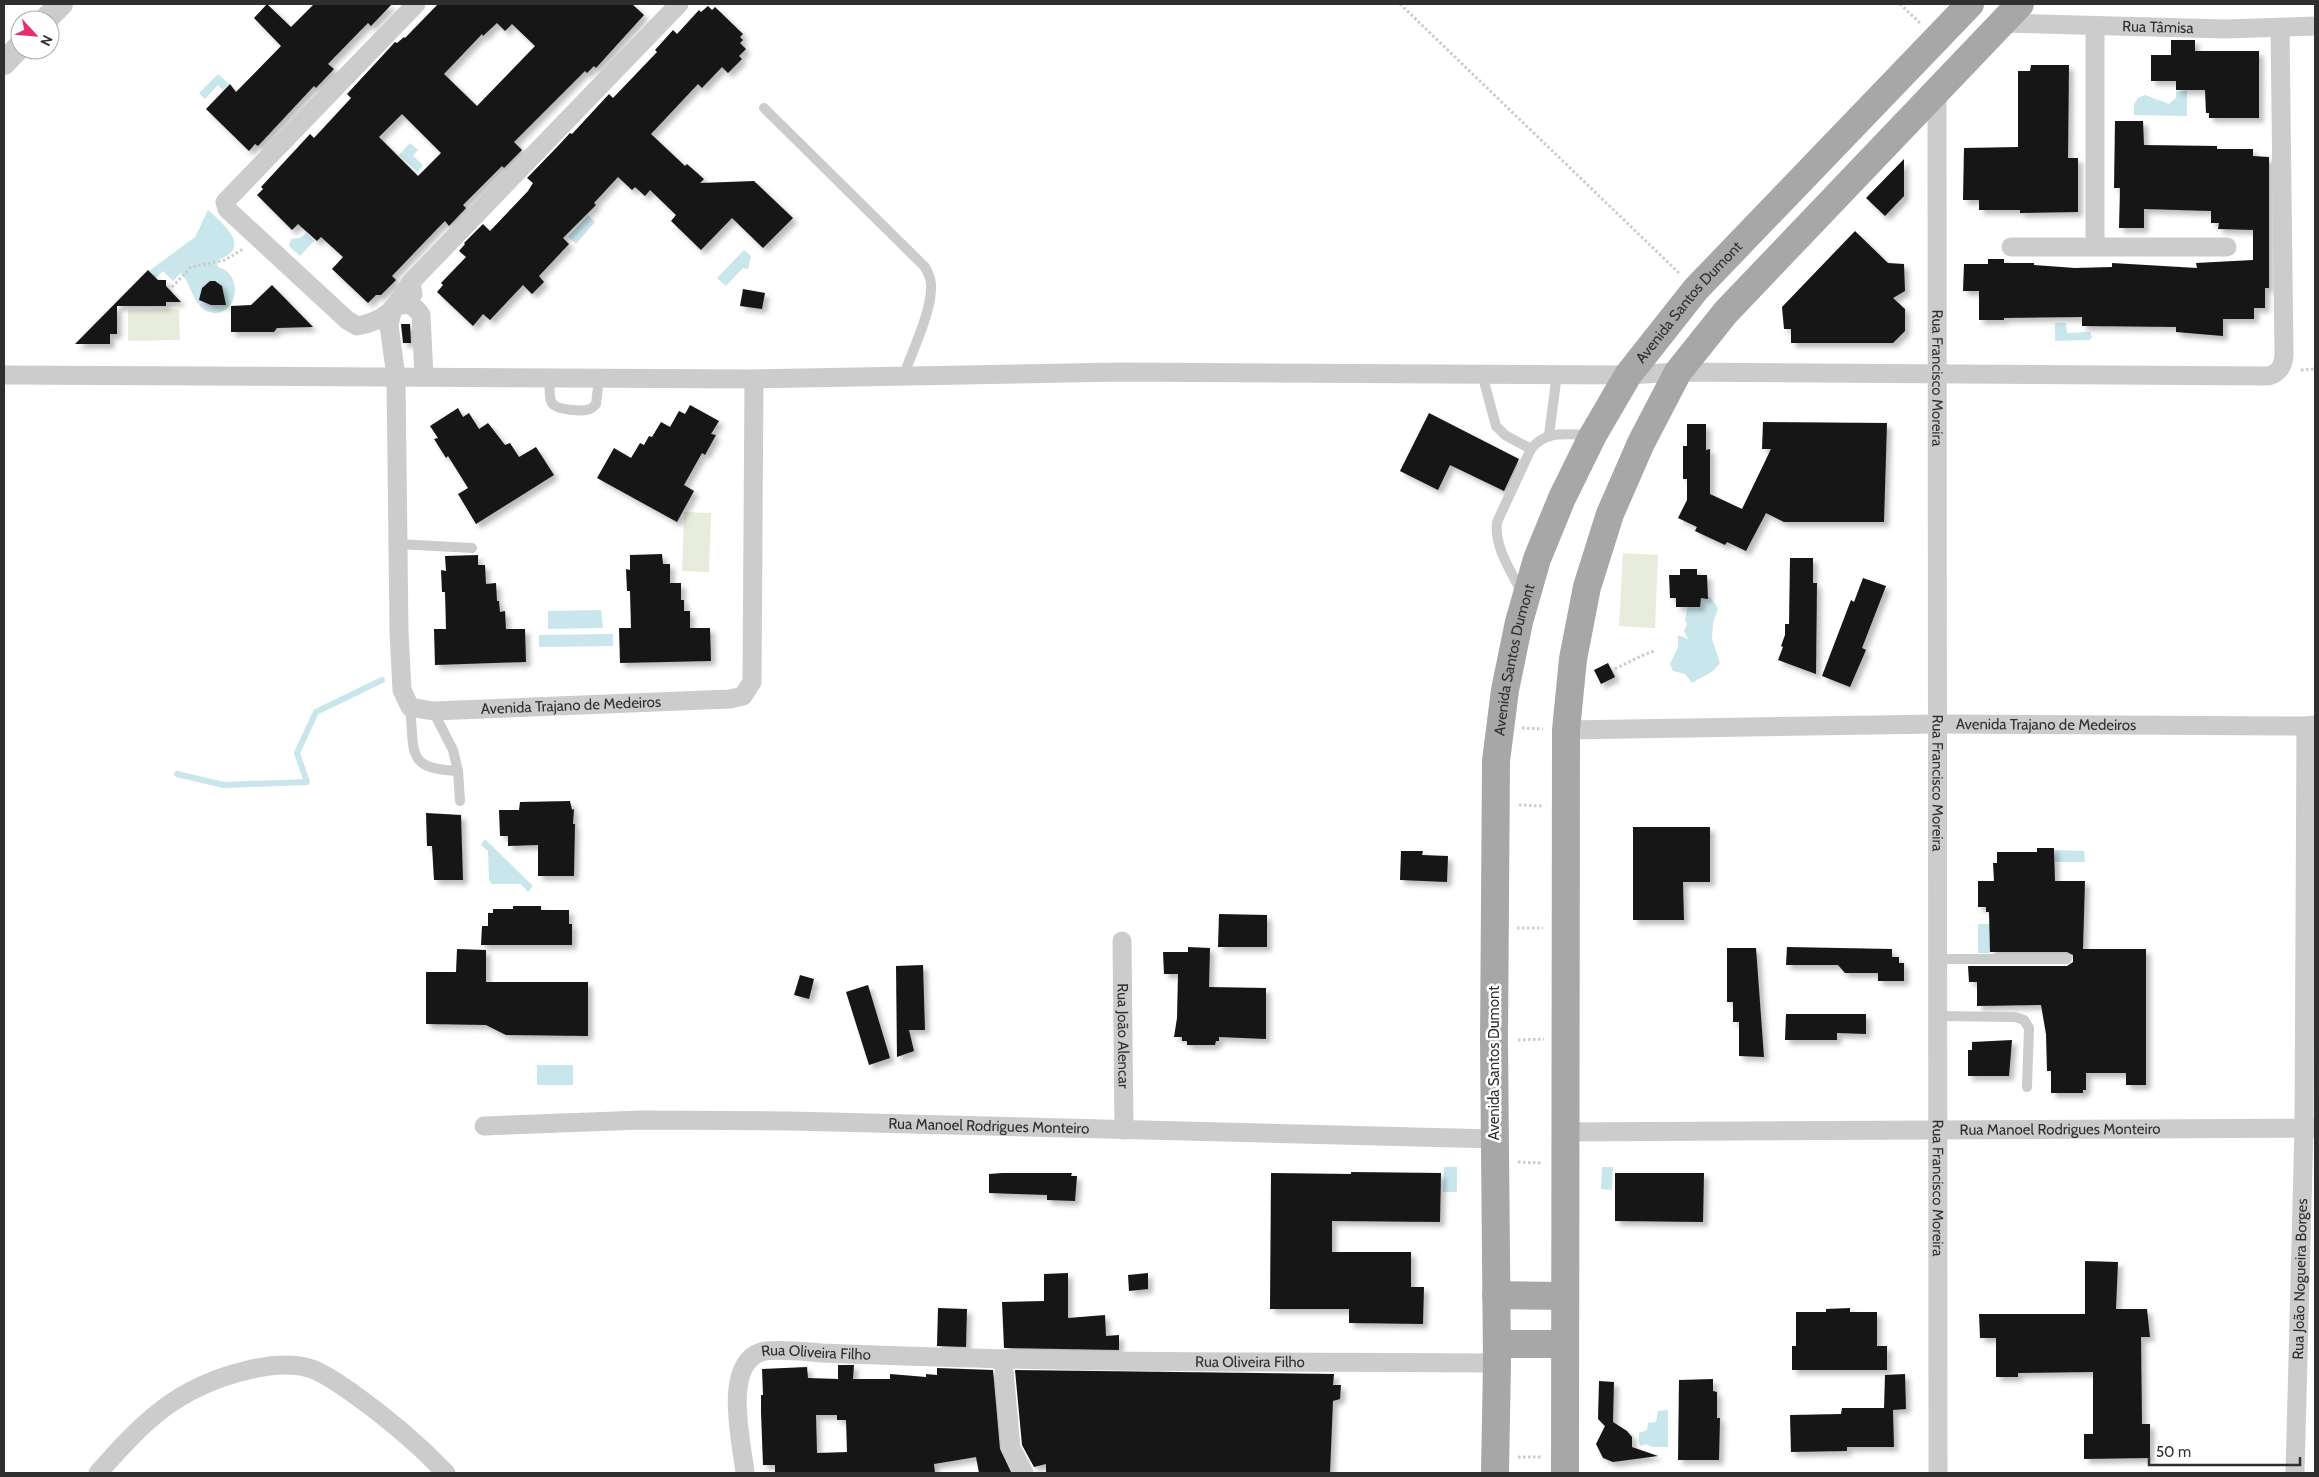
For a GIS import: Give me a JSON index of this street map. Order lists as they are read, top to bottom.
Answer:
{
  "streets": {
    "main road": ["Avenida Santos Dumont"],
    "street": [
      "Rua Tâmisa",
      "Rua Francisco Moreira",
      "Avenida Trajano de Medeiros",
      "Rua João Alencar",
      "Rua Manoel Rodrigues Monteiro",
      "Rua João Nogueira Borges",
      "Rua Oliveira Filho"
    ]
  },
  "crossings": [
    ["Avenida Santos Dumont", "Rua Manoel Rodrigues Monteiro"],
    ["Avenida Santos Dumont", "Rua Oliveira Filho"],
    ["Rua Francisco Moreira", "Avenida Trajano de Medeiros"],
    ["Rua Francisco Moreira", "Rua Manoel Rodrigues Monteiro"],
    ["Avenida Trajano de Medeiros", "Rua João Nogueira Borges"],
    ["Rua João Alencar", "Rua Manoel Rodrigues Monteiro"],
    ["Rua Manoel Rodrigues Monteiro", "Rua João Nogueira Borges"]
  ],
  "scale_bar": "50 m",
  "north": "bottom right"
}
